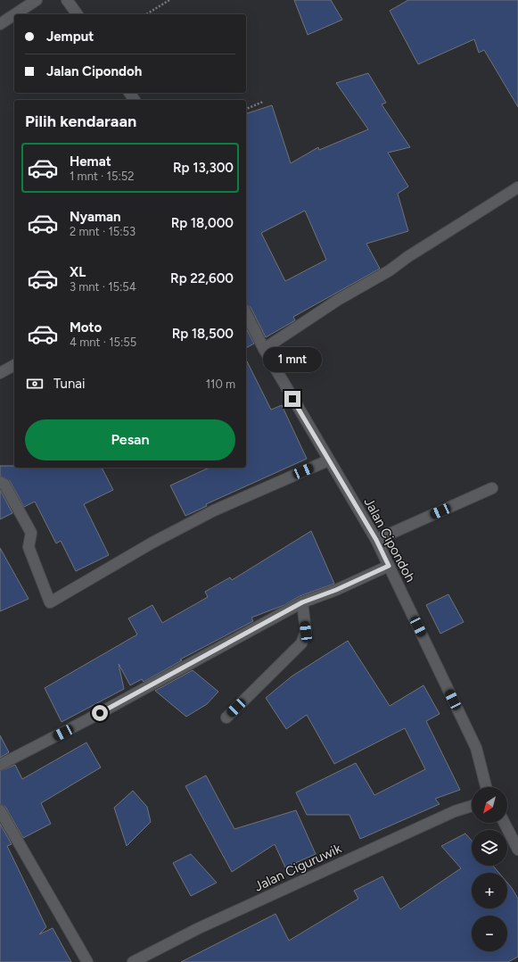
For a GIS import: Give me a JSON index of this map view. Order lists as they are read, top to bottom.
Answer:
{
  "streets": {
    "street": ["Jalan Cipondoh", "Jalan Ciguruwik"]
  },
  "north": "bottom left",
  "page": {
    "banner": ["Jemput", "Jalan Cipondoh"],
    "heading": "Pilih kendaraan",
    "list": [
      {
        "name": "Hemat",
        "note": "1 mnt · 15:52",
        "value": "Rp 13,300"
      },
      {
        "name": "Nyaman",
        "note": "2 mnt · 15:53",
        "value": "Rp 18,000"
      },
      {
        "name": "XL",
        "note": "3 mnt · 15:54",
        "value": "Rp 22,600"
      },
      {
        "name": "Moto",
        "note": "4 mnt · 15:55",
        "value": "Rp 18,500"
      }
    ],
    "bubble": "1 mnt",
    "pay": ["Tunai", "110 m"],
    "buttons": "Pesan",
    "map_buttons": ["+", "−"]
  }
}
